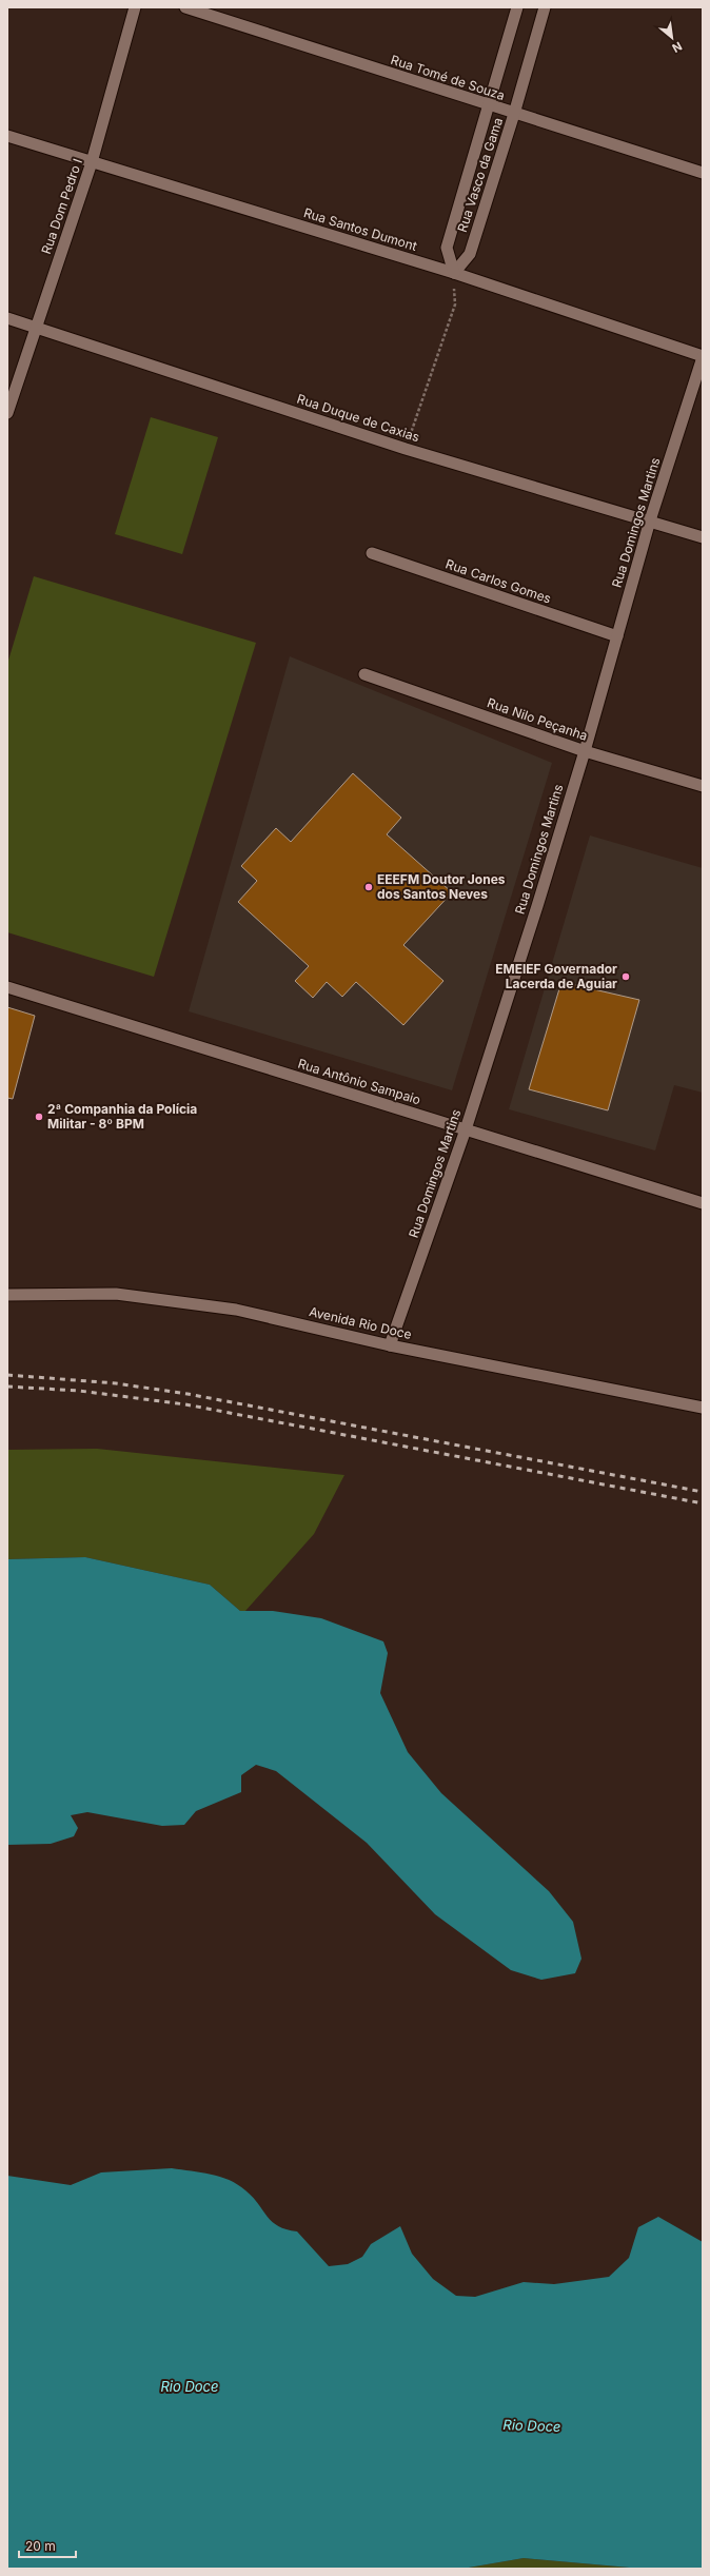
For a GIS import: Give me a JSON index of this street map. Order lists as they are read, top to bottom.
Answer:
{
  "streets": {
    "street": [
      "Rua Tomé de Souza",
      "Rua Vasco da Gama",
      "Rua Dom Pedro I",
      "Rua Santos Dumont",
      "Rua Duque de Caxias",
      "Rua Domingos Martins",
      "Rua Carlos Gomes",
      "Rua Nilo Peçanha",
      "Rua Antônio Sampaio",
      "Avenida Rio Doce"
    ]
  },
  "crossings": [
    ["Rua Tomé de Souza", "Rua Vasco da Gama"],
    ["Rua Vasco da Gama", "Rua Santos Dumont"],
    ["Rua Dom Pedro I", "Rua Santos Dumont"],
    ["Rua Dom Pedro I", "Rua Duque de Caxias"],
    ["Rua Santos Dumont", "Rua Domingos Martins"],
    ["Rua Duque de Caxias", "Rua Domingos Martins"],
    ["Rua Domingos Martins", "Rua Carlos Gomes"],
    ["Rua Domingos Martins", "Rua Nilo Peçanha"],
    ["Rua Domingos Martins", "Rua Antônio Sampaio"],
    ["Rua Domingos Martins", "Avenida Rio Doce"]
  ],
  "water": ["Rio Doce"],
  "places": ["EEEFM Doutor Jones dos Santos Neves", "EMEIEF Governador Lacerda de Aguiar", "2ª Companhia da Polícia Militar - 8º BPM"],
  "scale_bar": "20 m",
  "north": "bottom right"
}
